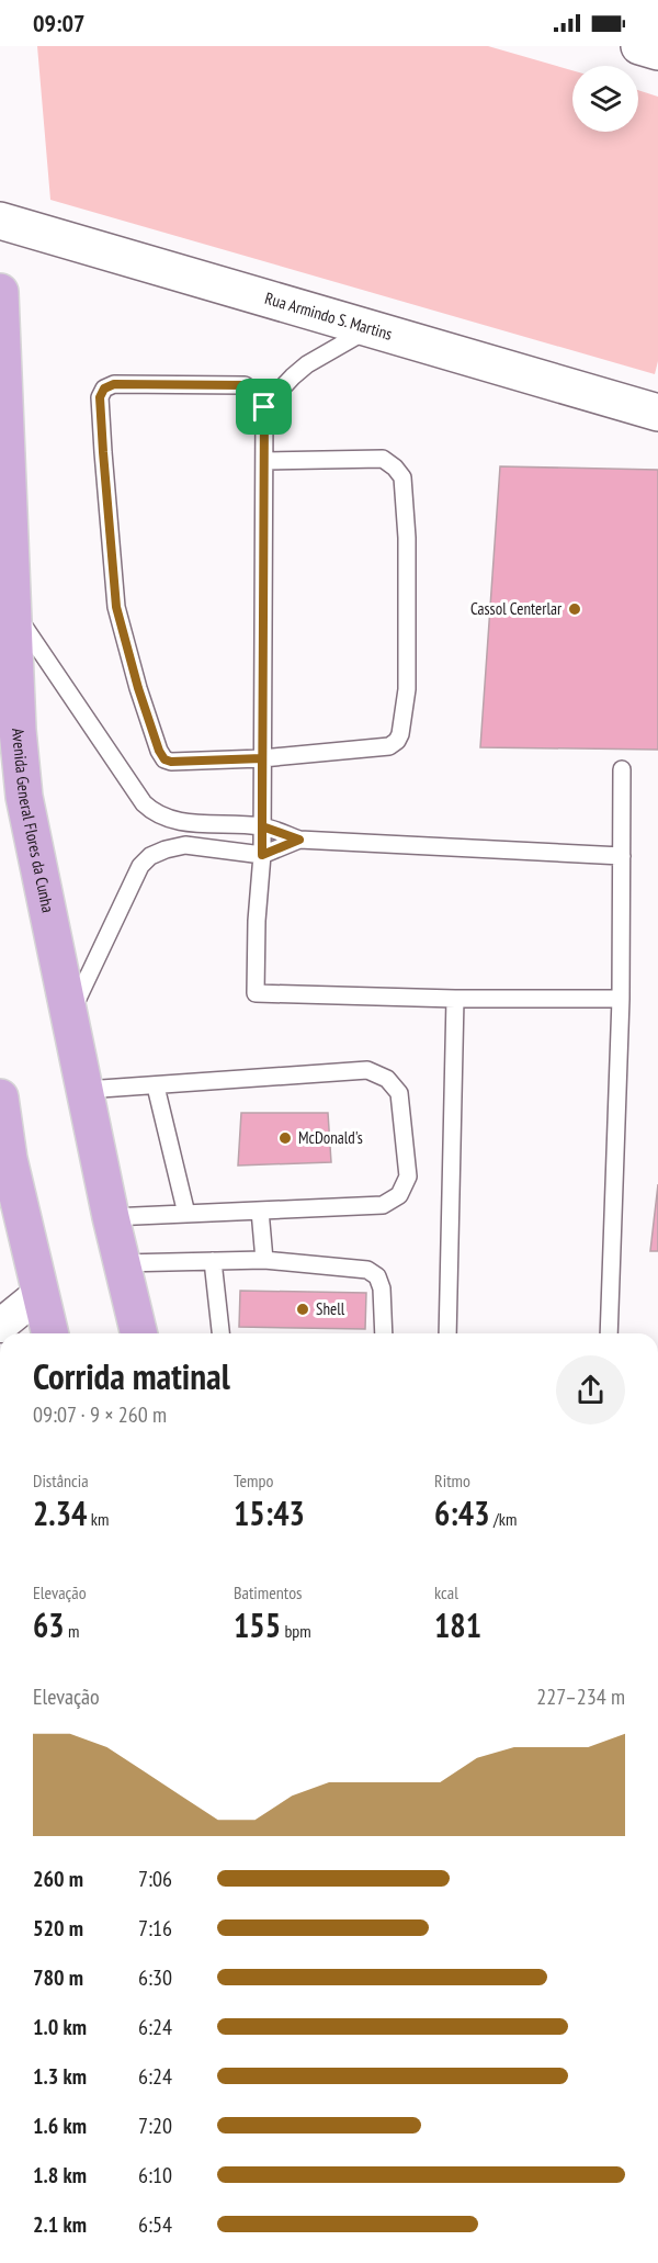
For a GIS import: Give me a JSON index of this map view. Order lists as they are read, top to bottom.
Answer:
{
  "streets": {
    "main road": ["Avenida General Flores da Cunha"],
    "street": ["Rua Armindo S. Martins"]
  },
  "places": ["Cassol Centerlar", "McDonald's", "Shell"],
  "page": {
    "status": "09:07",
    "heading": ["Corrida matinal", "09:07 · 9 × 260 m"],
    "stats": [
      ["Distância", "2.34 km"],
      ["Tempo", "15:43"],
      ["Ritmo", "6:43 /km"],
      ["Elevação", "63 m"],
      ["Batimentos", "155 bpm"],
      ["kcal", "181"]
    ],
    "chart": ["Elevação", "227–234 m"],
    "list": [
      {
        "name": "260 m",
        "note": "7:06"
      },
      {
        "name": "520 m",
        "note": "7:16"
      },
      {
        "name": "780 m",
        "note": "6:30"
      },
      {
        "name": "1.0 km",
        "note": "6:24"
      },
      {
        "name": "1.3 km",
        "note": "6:24"
      },
      {
        "name": "1.6 km",
        "note": "7:20"
      },
      {
        "name": "1.8 km",
        "note": "6:10"
      },
      {
        "name": "2.1 km",
        "note": "6:54"
      }
    ]
  }
}
